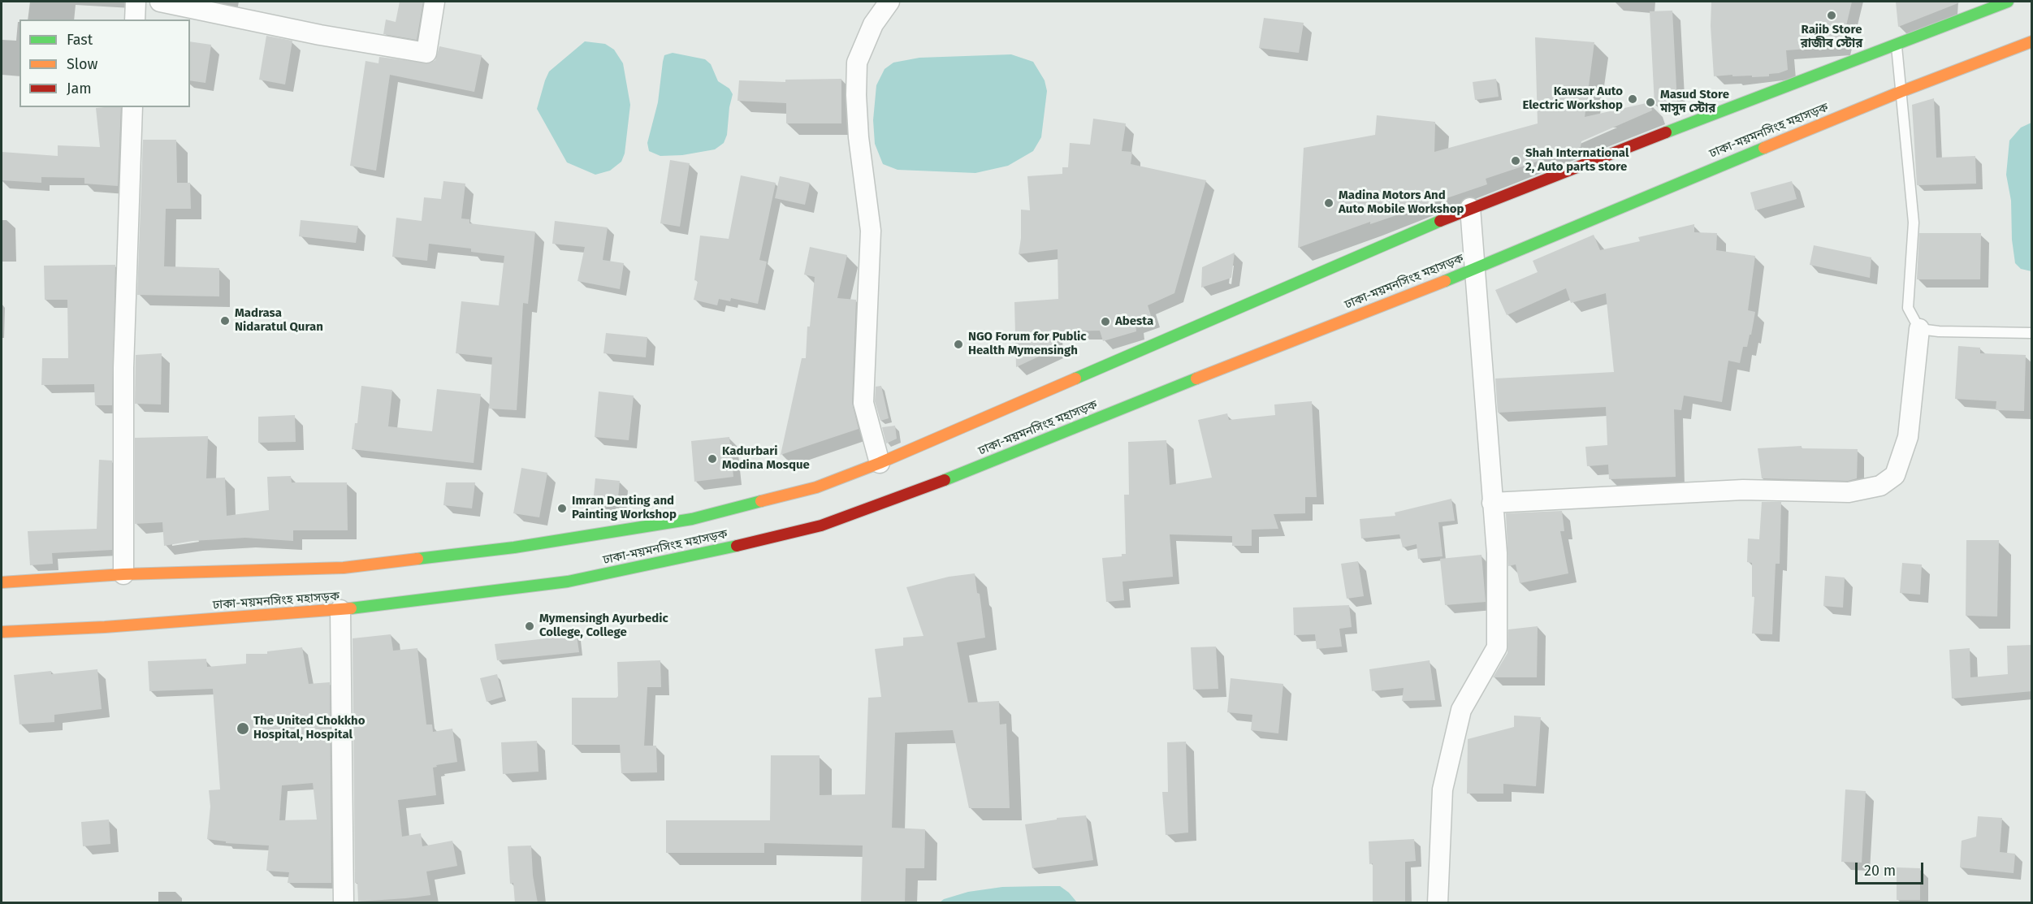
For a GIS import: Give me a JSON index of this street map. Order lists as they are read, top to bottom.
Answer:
{
  "streets": {
    "main road": ["ঢাকা-ময়মনসিংহ মহাসড়ক"]
  },
  "places": [
    "Rajib Store রাজীব স্টোর",
    "Kawsar Auto Electric Workshop",
    "Masud Store মাসুদ স্টোর",
    "Shah International 2, Auto parts store",
    "Madina Motors And Auto Mobile Workshop",
    "Madrasa Nidaratul Quran",
    "Abesta",
    "NGO Forum for Public Health Mymensingh",
    "Kadurbari Modina Mosque",
    "Imran Denting and Painting Workshop",
    "Mymensingh Ayurbedic College, College",
    "The United Chokkho Hospital, Hospital"
  ],
  "legend": ["Fast", "Slow", "Jam"],
  "scale_bar": "20 m"
}
